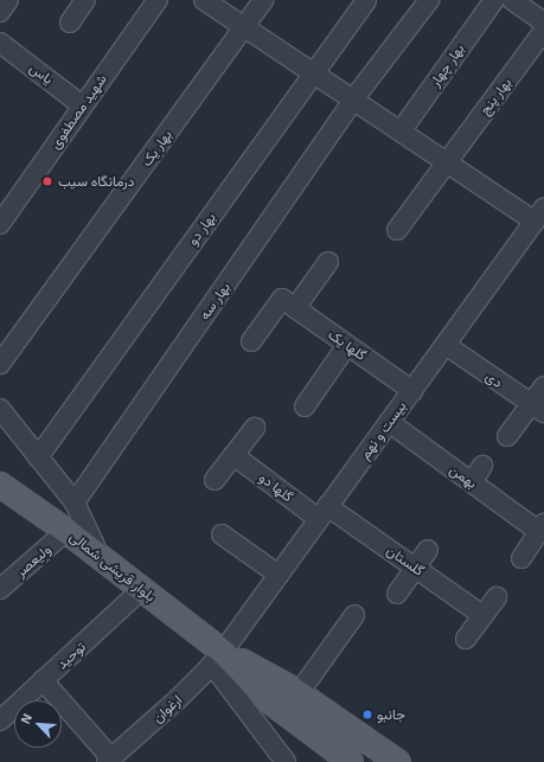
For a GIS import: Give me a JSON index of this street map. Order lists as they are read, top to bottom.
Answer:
{
  "streets": {
    "main road": ["بلوار قریشی شمالی"],
    "street": [
      "بهار چهار",
      "یاس",
      "بهار پنج",
      "شهید مصطفوی",
      "بهار یک",
      "بهار دو",
      "بهار سه",
      "گلها یک",
      "دی",
      "بیست و نهم",
      "بهمن",
      "گلها دو",
      "ولیعصر",
      "گلستان",
      "توحید",
      "ارغوان"
    ]
  },
  "crossings": [
    ["یاس", "شهید مصطفوی"],
    ["گلها یک", "بیست و نهم"],
    ["دی", "بیست و نهم"],
    ["بیست و نهم", "بهمن"],
    ["بیست و نهم", "گلها دو"],
    ["بیست و نهم", "گلستان"],
    ["بیست و نهم", "بلوار قریشی شمالی"],
    ["بیست و نهم", "ارغوان"],
    ["گلها دو", "گلستان"],
    ["ولیعصر", "بلوار قریشی شمالی"],
    ["بلوار قریشی شمالی", "توحید"],
    ["بلوار قریشی شمالی", "ارغوان"]
  ],
  "places": ["درمانگاه سیب", "جانبو"],
  "north": "top left"
}
